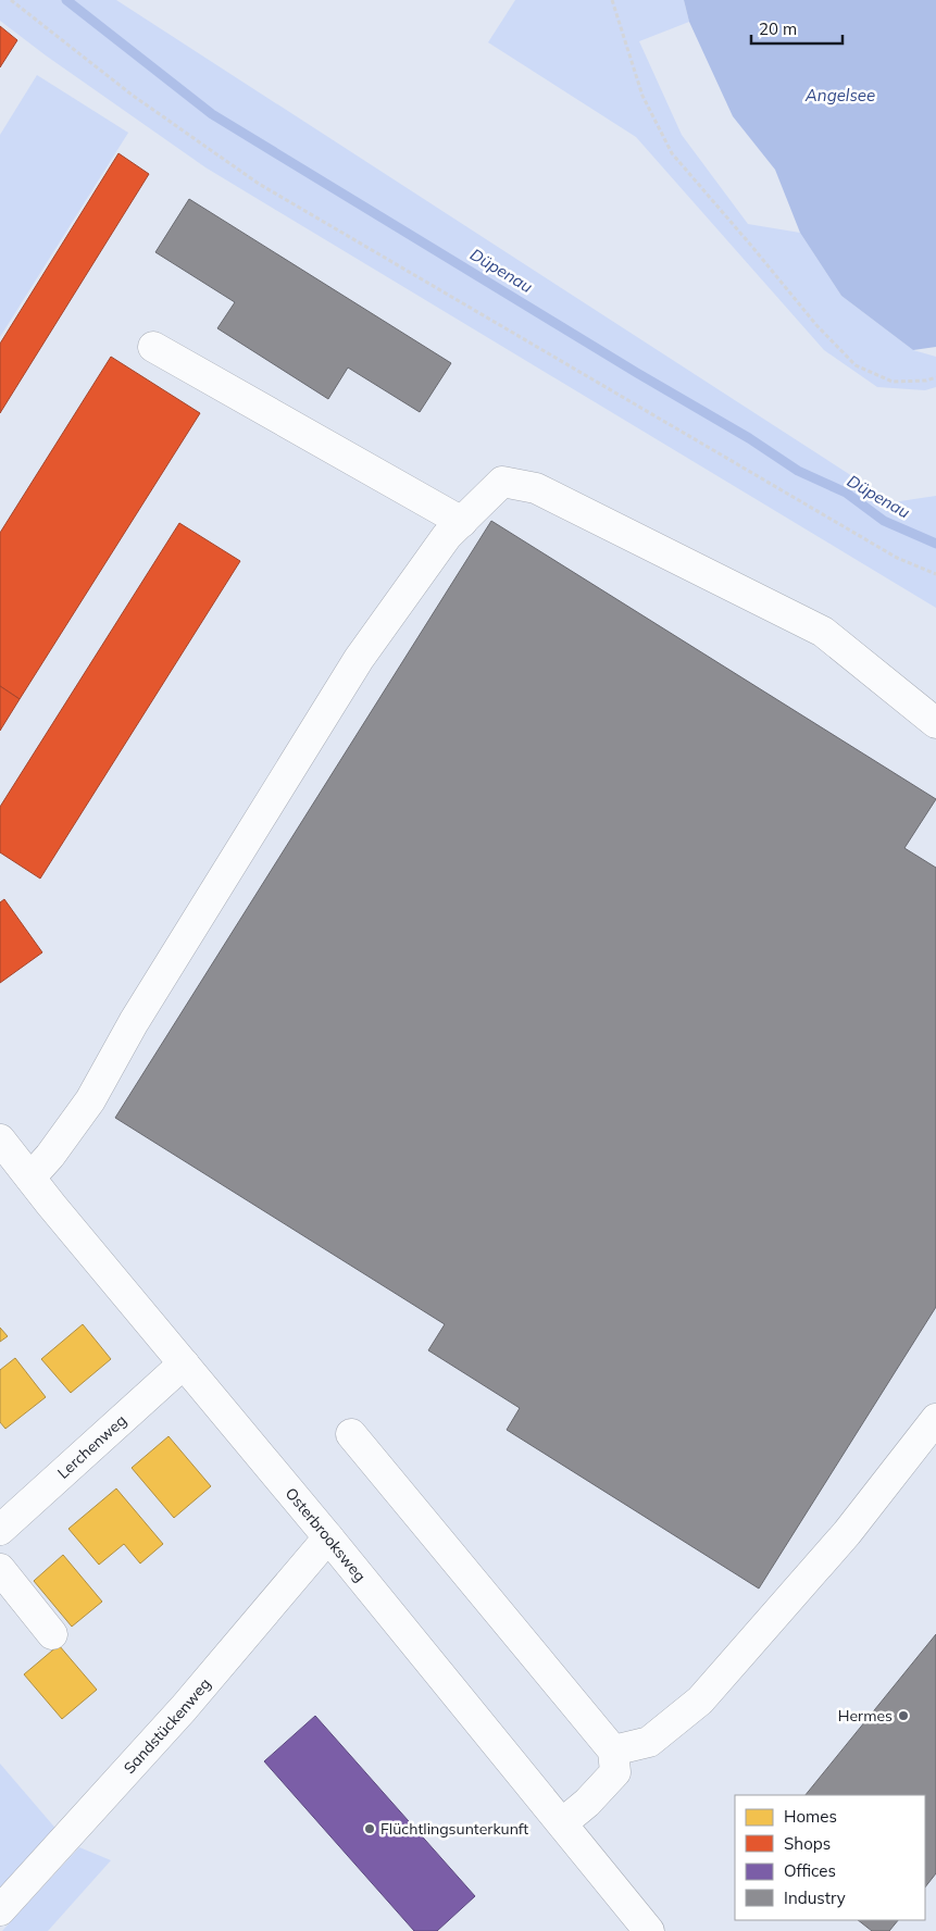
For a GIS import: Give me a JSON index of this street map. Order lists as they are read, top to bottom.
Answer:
{
  "streets": {
    "street": ["Lerchenweg", "Osterbrooksweg", "Sandstückenweg"]
  },
  "crossings": [
    ["Lerchenweg", "Osterbrooksweg"],
    ["Osterbrooksweg", "Sandstückenweg"]
  ],
  "water": ["Angelsee", "Düpenau"],
  "places": ["Hermes", "Flüchtlingsunterkunft"],
  "legend": [
    "Homes",
    "Shops",
    "Offices",
    "Industry"
  ],
  "scale_bar": "20 m"
}
